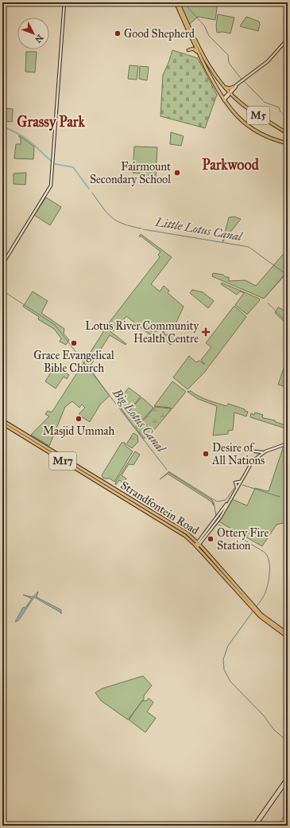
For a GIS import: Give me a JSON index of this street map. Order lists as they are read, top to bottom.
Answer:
{
  "streets": {
    "main road": ["M5", "M17", "Strandfontein Road"]
  },
  "districts": ["Grassy Park", "Parkwood"],
  "water": ["Little Lotus Canal", "Big Lotus Canal"],
  "places": {
    "other": [
      "Good Shepherd",
      "Fairmount Secondary School",
      "Grace Evangelical Bible Church",
      "Masjid Ummah",
      "Desire of All Nations",
      "Ottery Fire Station"
    ],
    "health": ["Lotus River Community Health Centre"]
  },
  "north": "bottom right"
}
